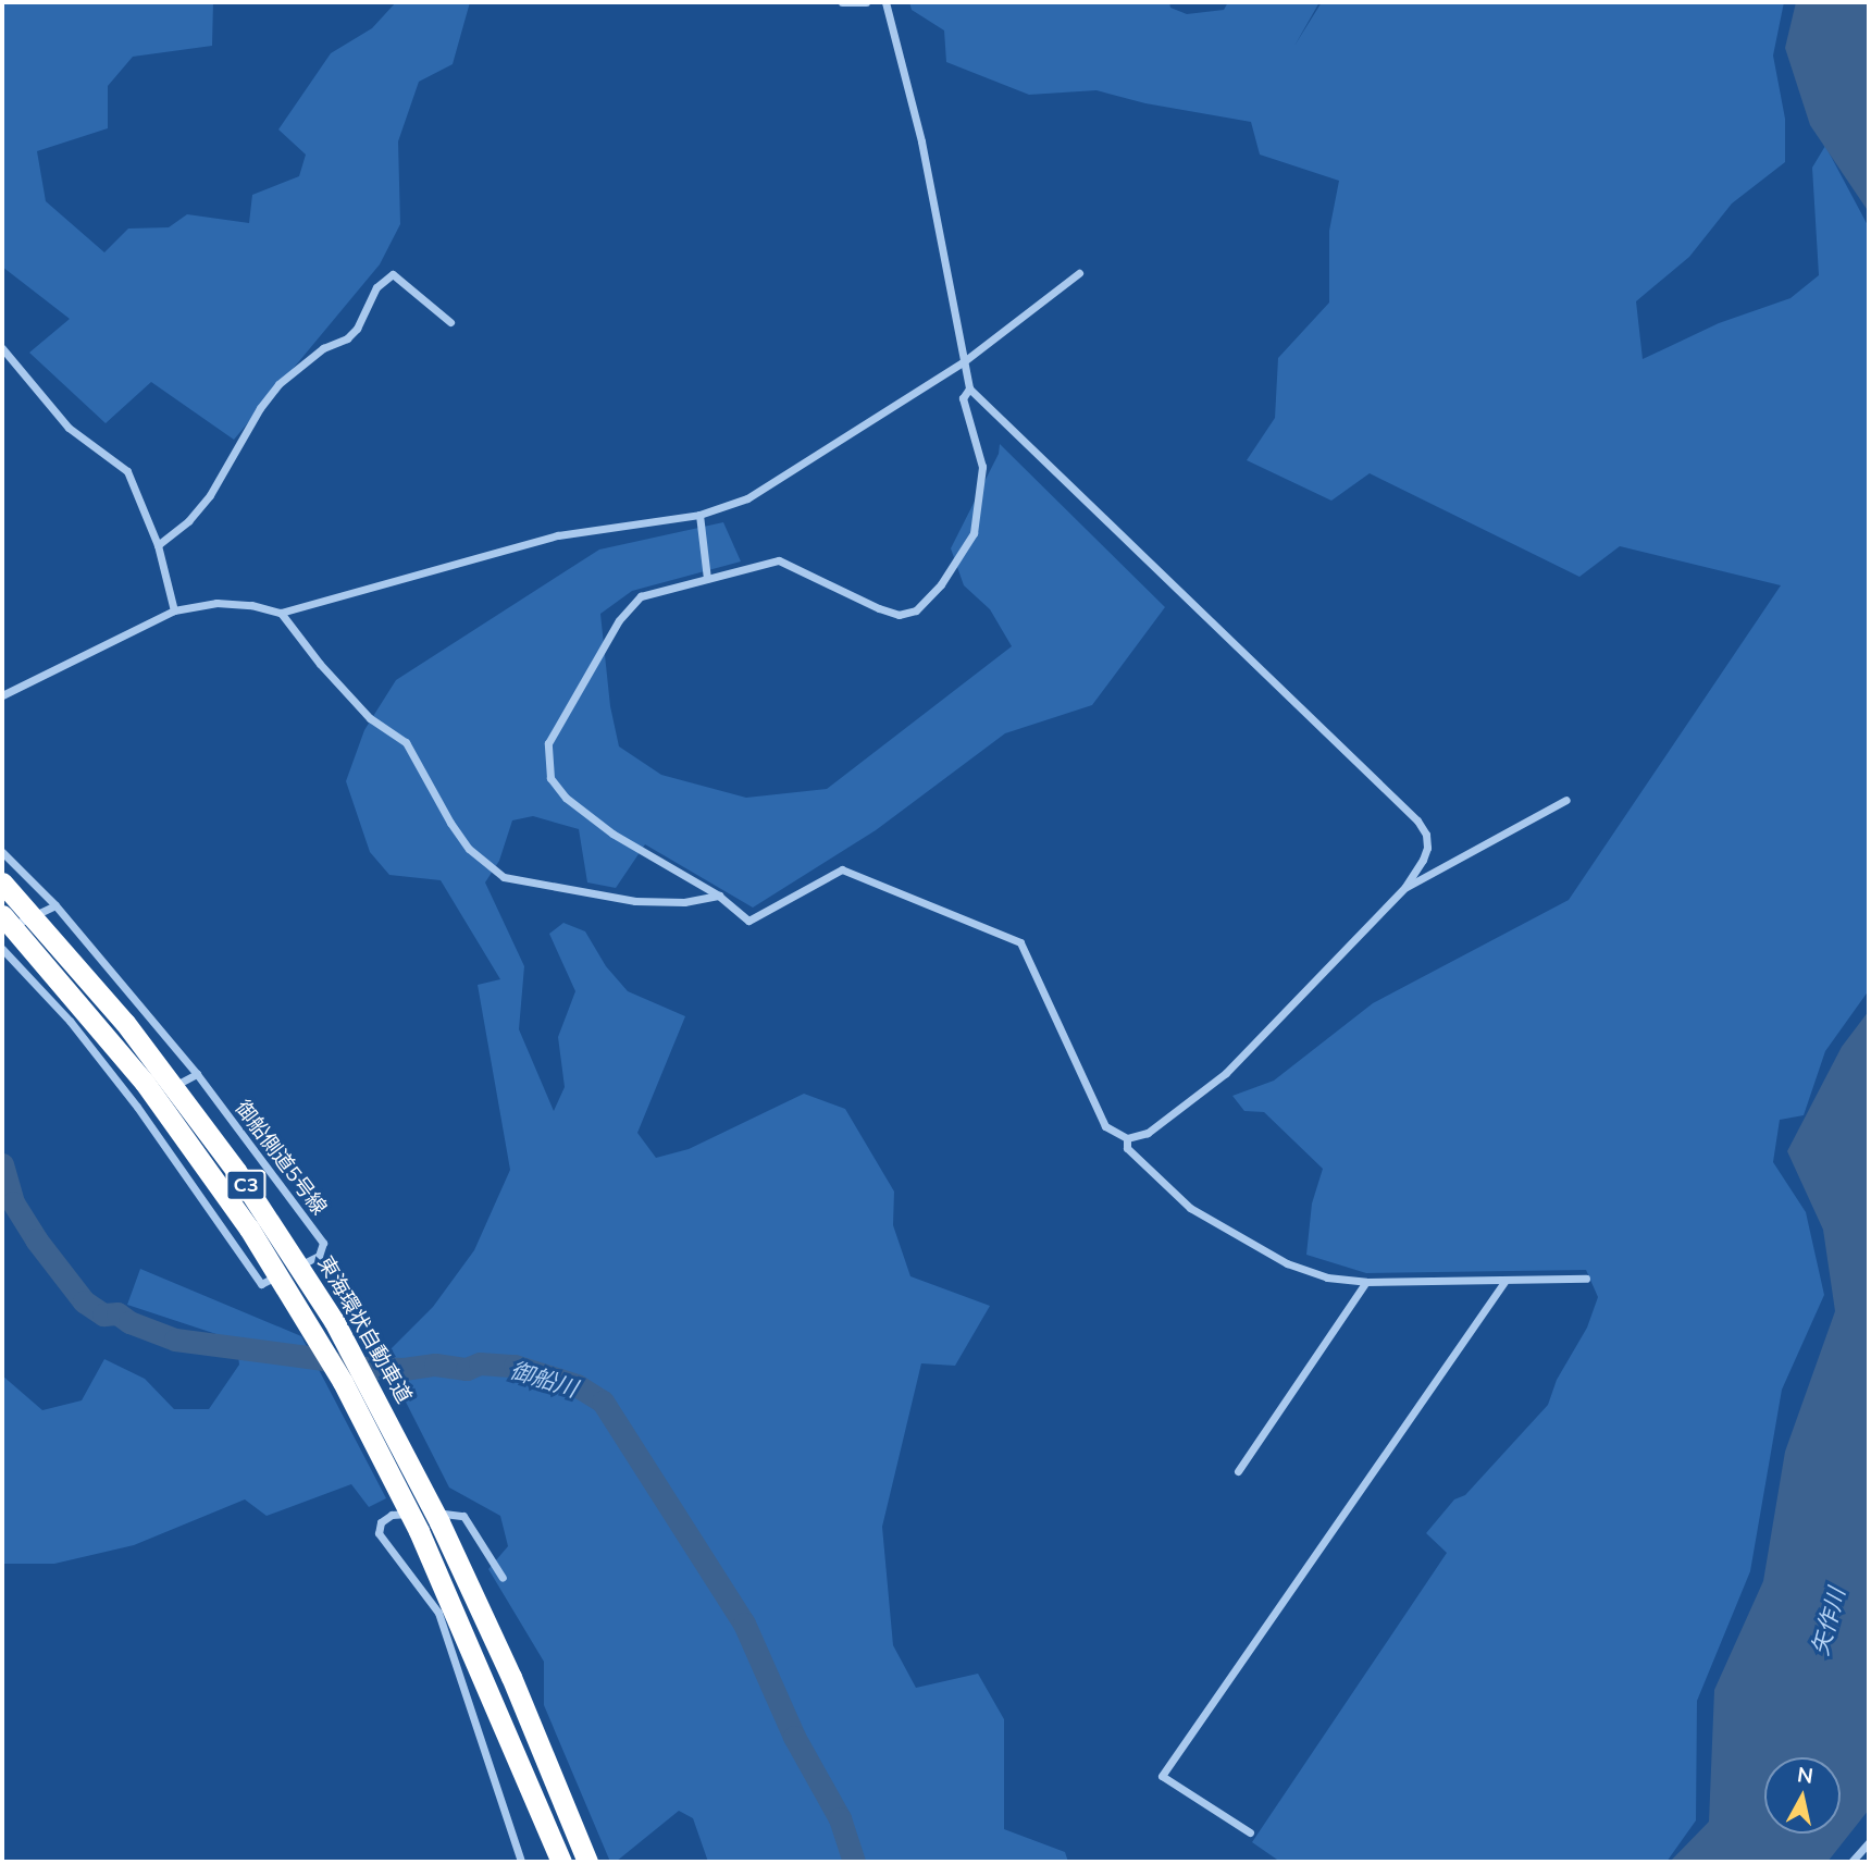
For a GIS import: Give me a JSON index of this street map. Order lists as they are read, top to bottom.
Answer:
{
  "streets": {
    "highway": ["C3", "東海環状自動車道"],
    "street": ["御船側道5号線"]
  },
  "water": ["御船川", "矢作川"],
  "north": "top"
}
